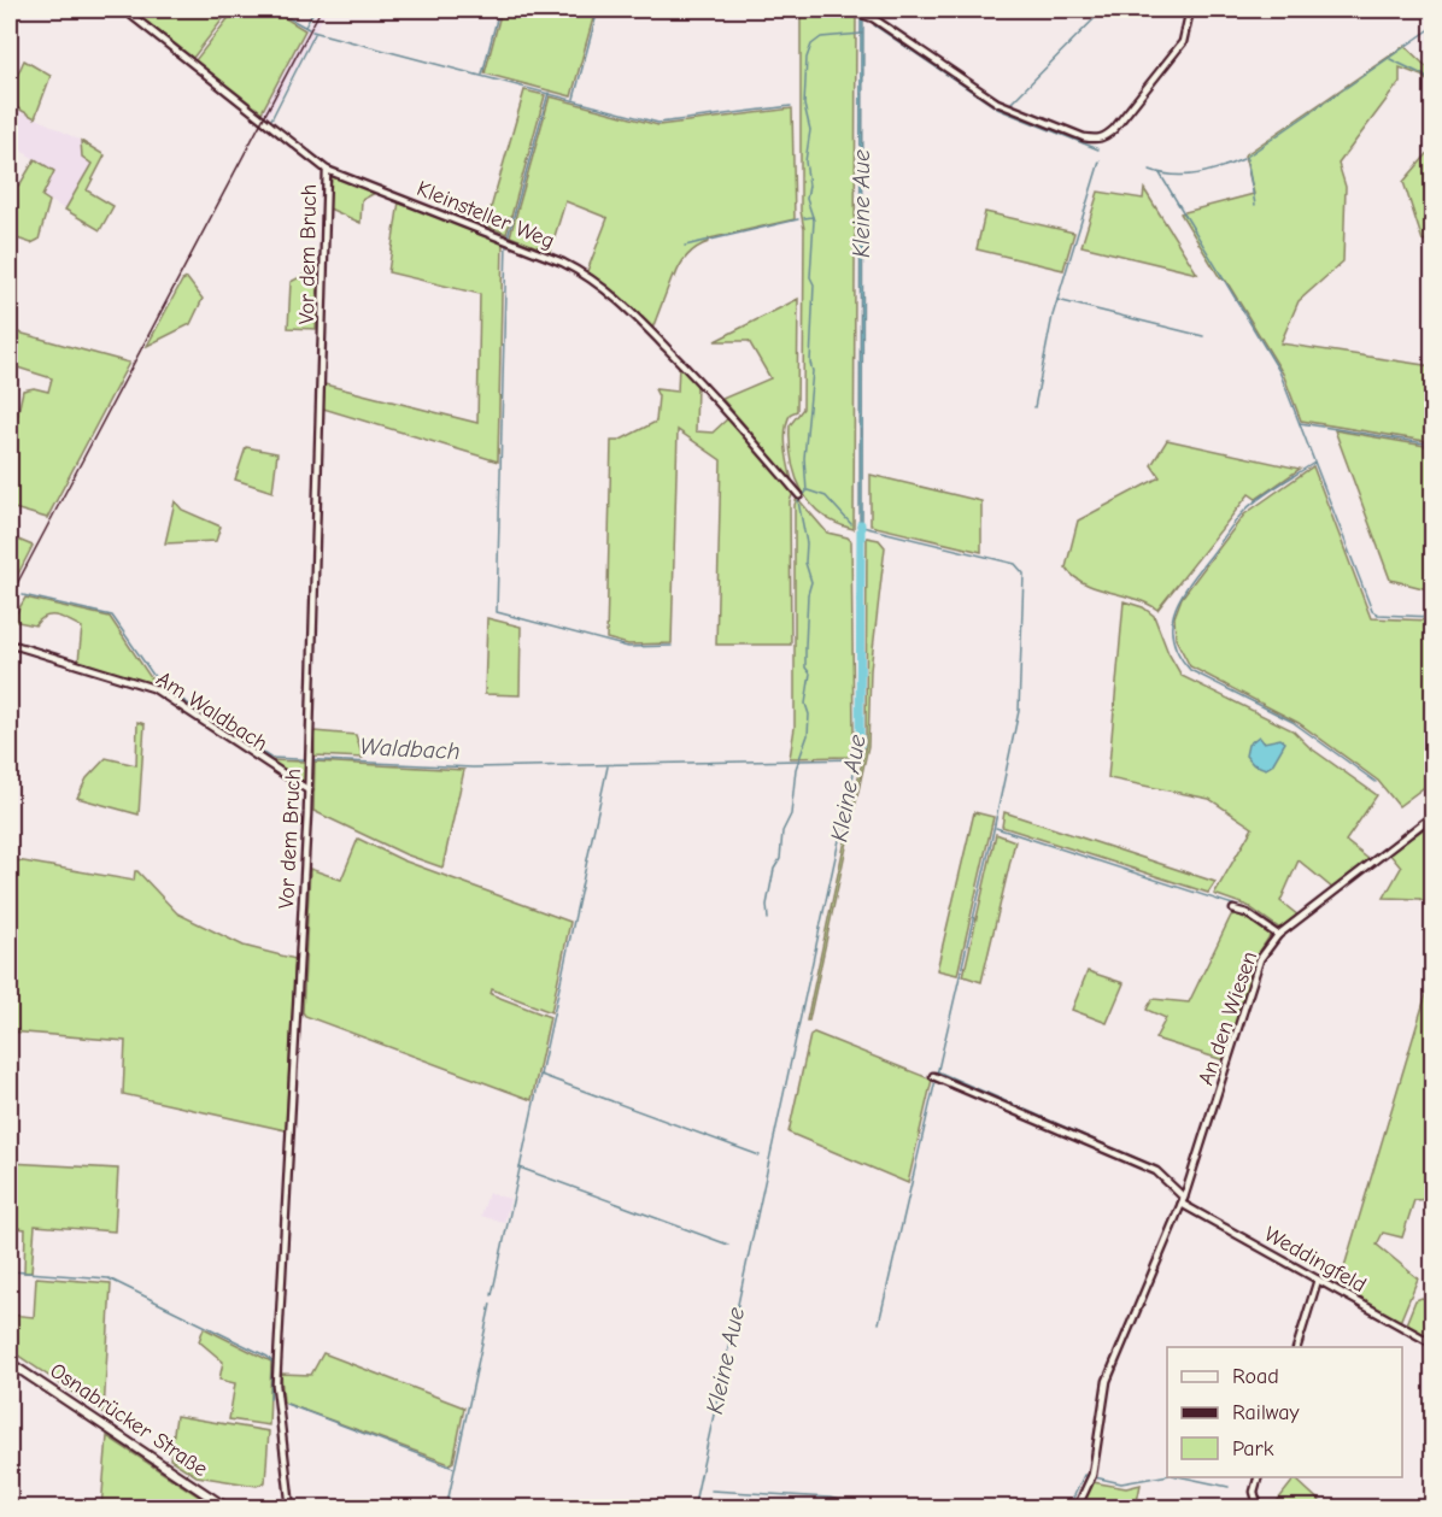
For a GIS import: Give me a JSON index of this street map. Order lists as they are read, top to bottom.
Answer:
{
  "streets": {
    "main road": ["Osnabrücker Straße"],
    "street": [
      "Kleinsteller Weg",
      "Vor dem Bruch",
      "Am Waldbach",
      "An den Wiesen",
      "Weddingfeld"
    ]
  },
  "crossings": [
    ["Kleinsteller Weg", "Vor dem Bruch"],
    ["Vor dem Bruch", "Am Waldbach"],
    ["An den Wiesen", "Weddingfeld"]
  ],
  "water": ["Kleine Aue", "Waldbach"],
  "legend": ["Road", "Railway", "Park"]
}
